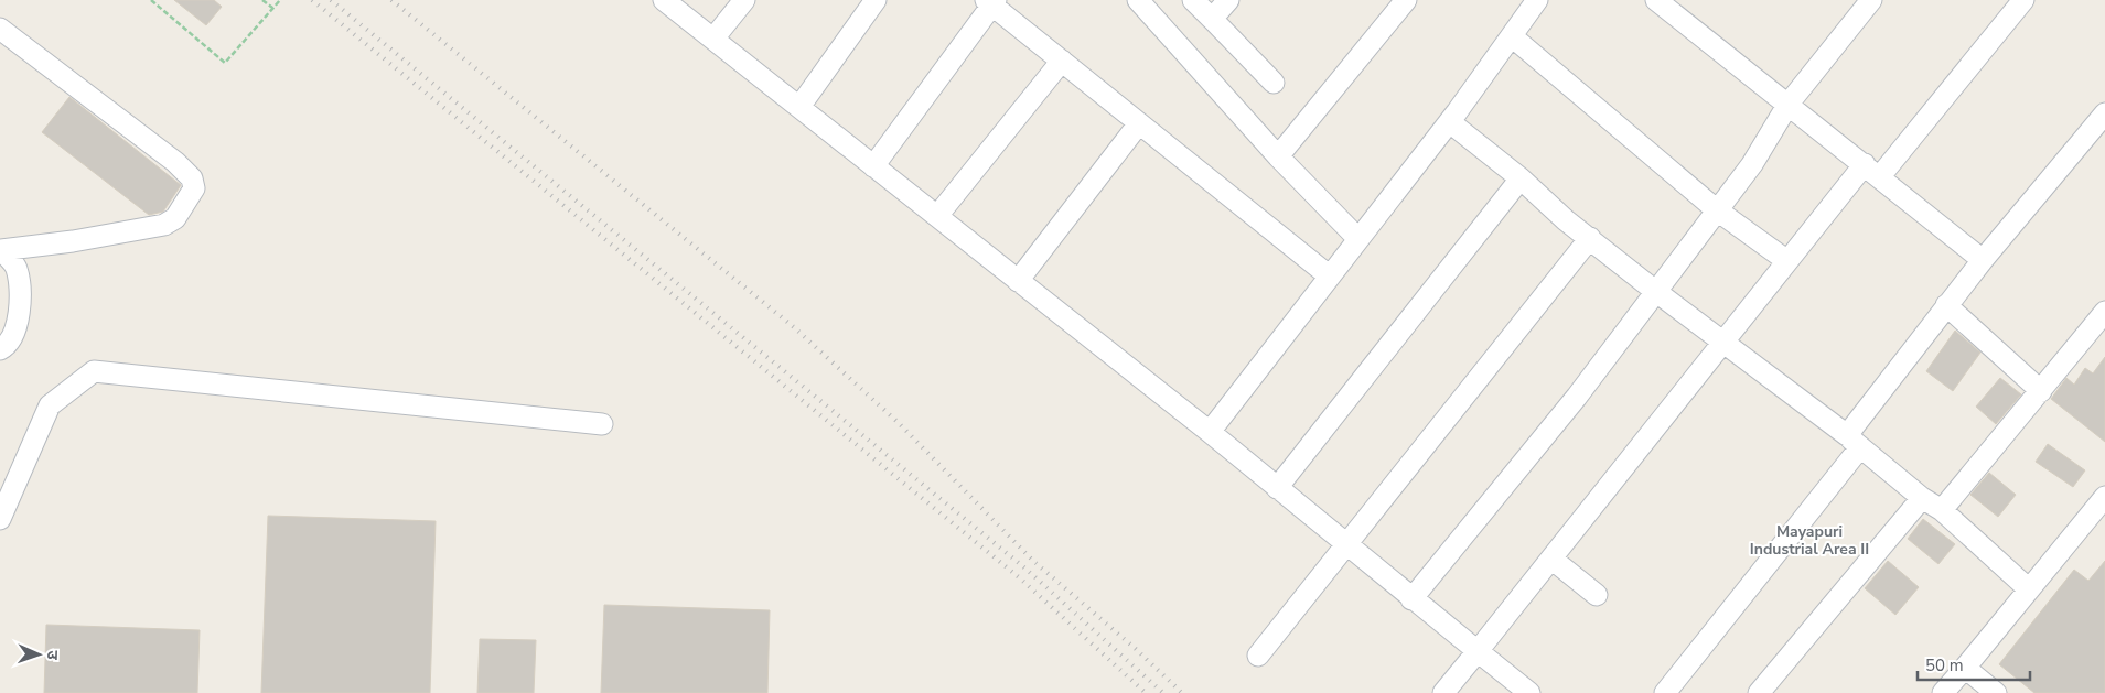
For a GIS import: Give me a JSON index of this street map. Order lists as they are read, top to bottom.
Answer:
{
  "districts": ["Mayapuri Industrial Area II"],
  "scale_bar": "50 m",
  "north": "right"
}
